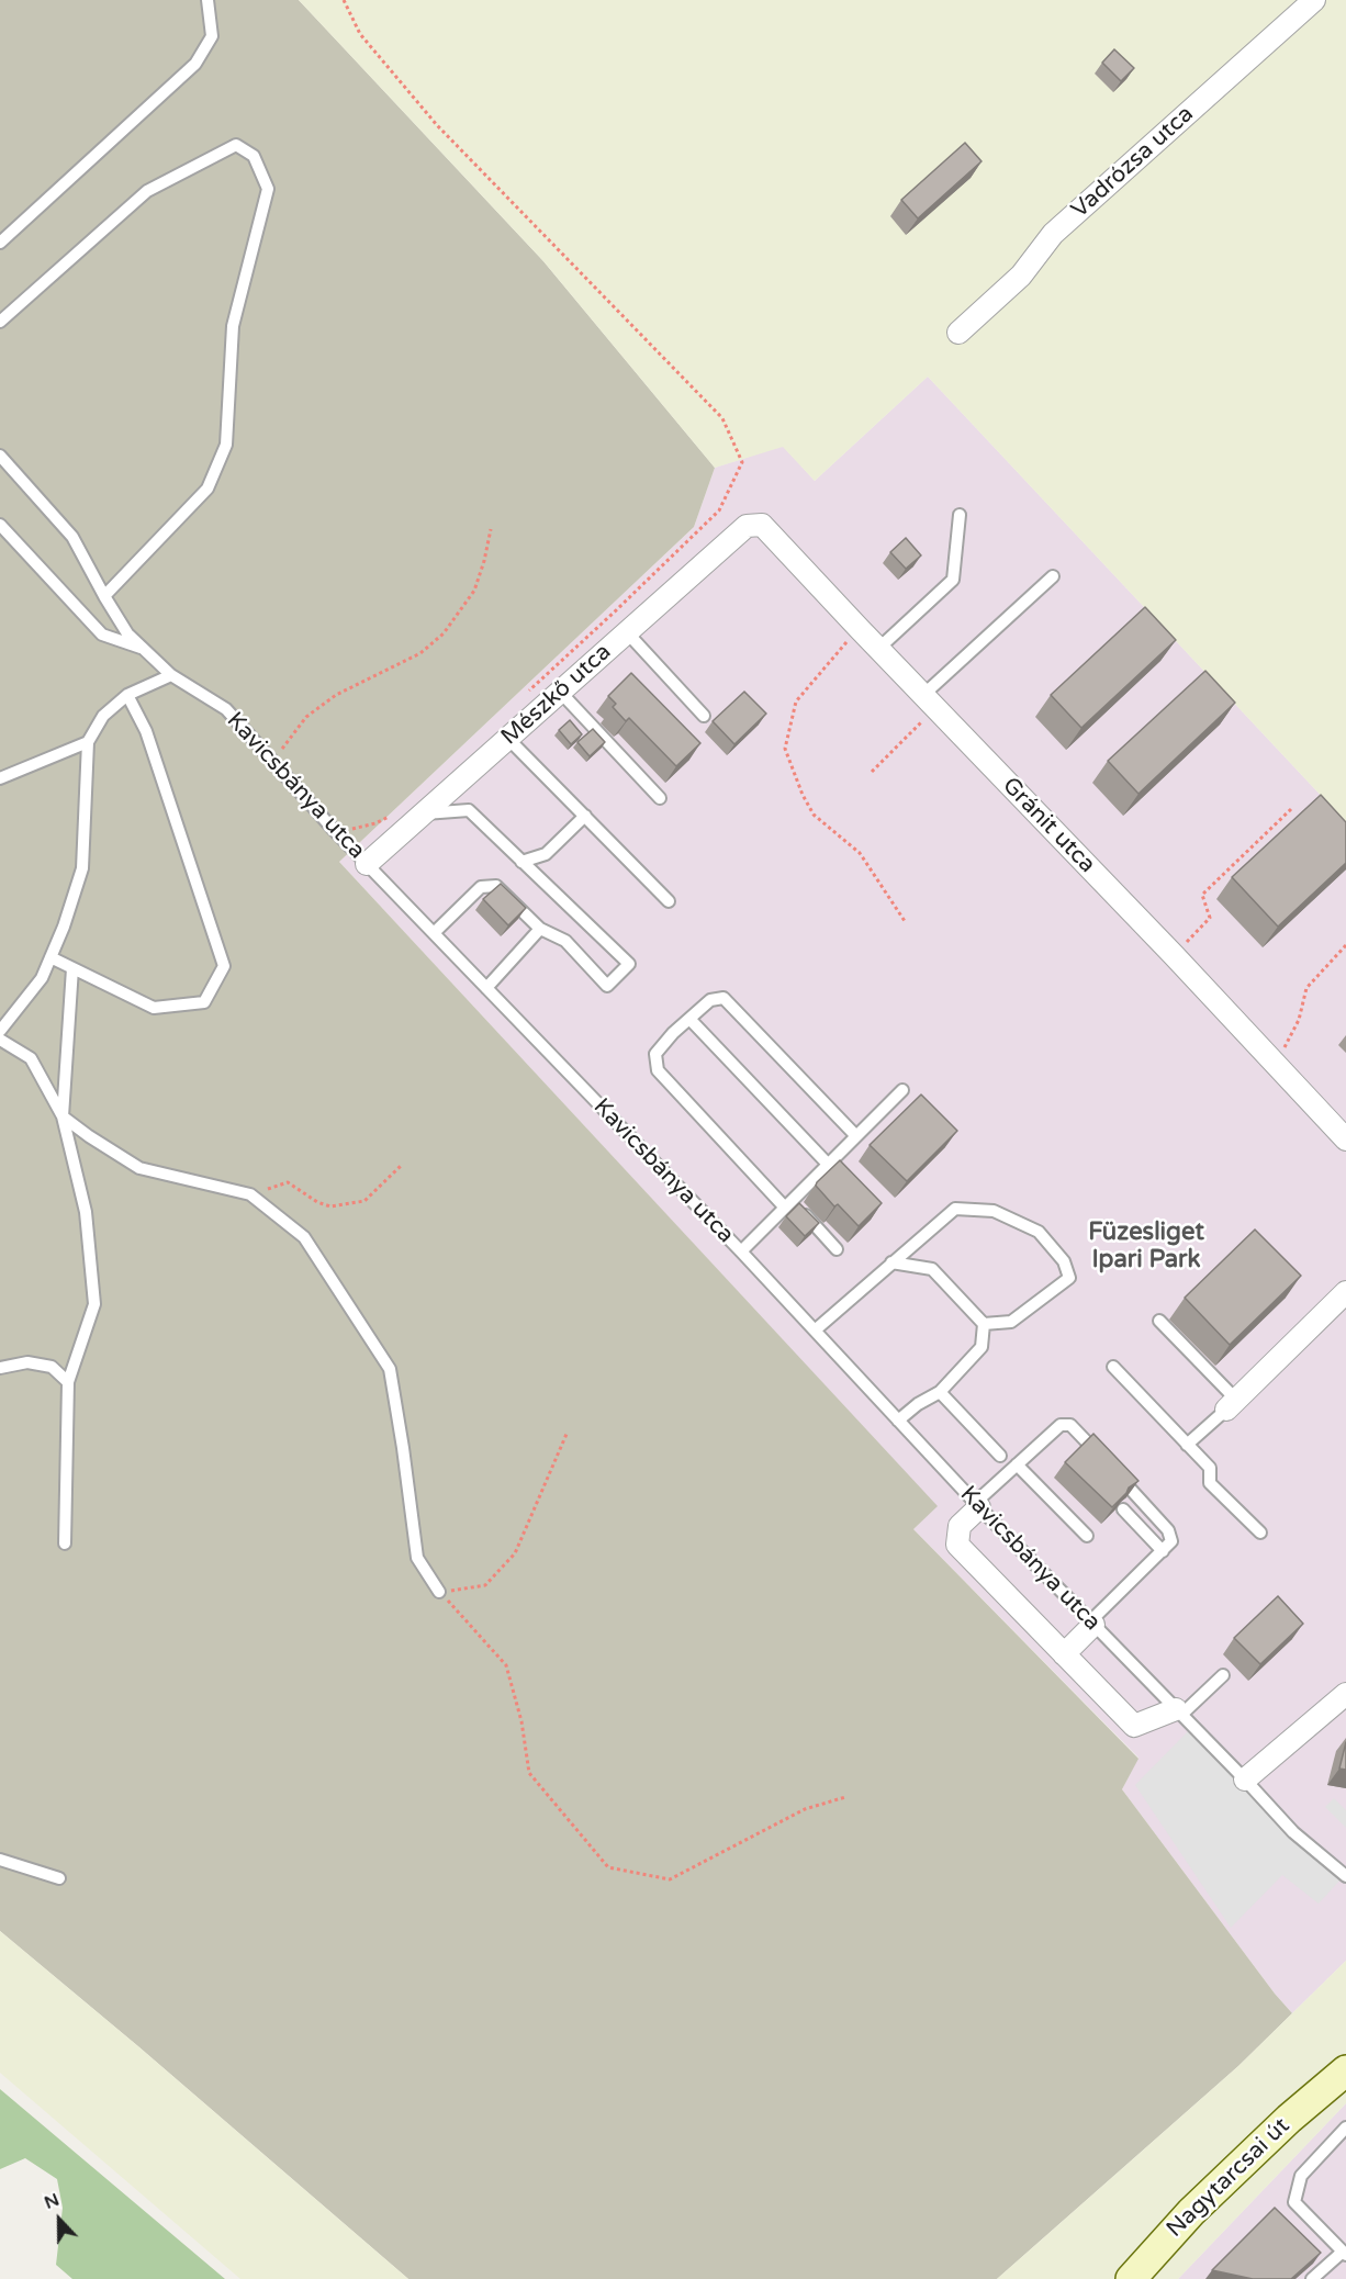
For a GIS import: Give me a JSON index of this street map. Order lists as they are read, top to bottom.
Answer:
{
  "streets": {
    "main road": ["Nagytarcsai út"],
    "street": ["Vadrózsa utca", "Mészkő utca", "Gránit utca"],
    "lane": ["Kavicsbánya utca"]
  },
  "crossings": [
    ["Mészkő utca", "Kavicsbánya utca"],
    ["Mészkő utca", "Gránit utca"]
  ],
  "districts": ["Füzesliget Ipari Park"],
  "north": "top"
}
